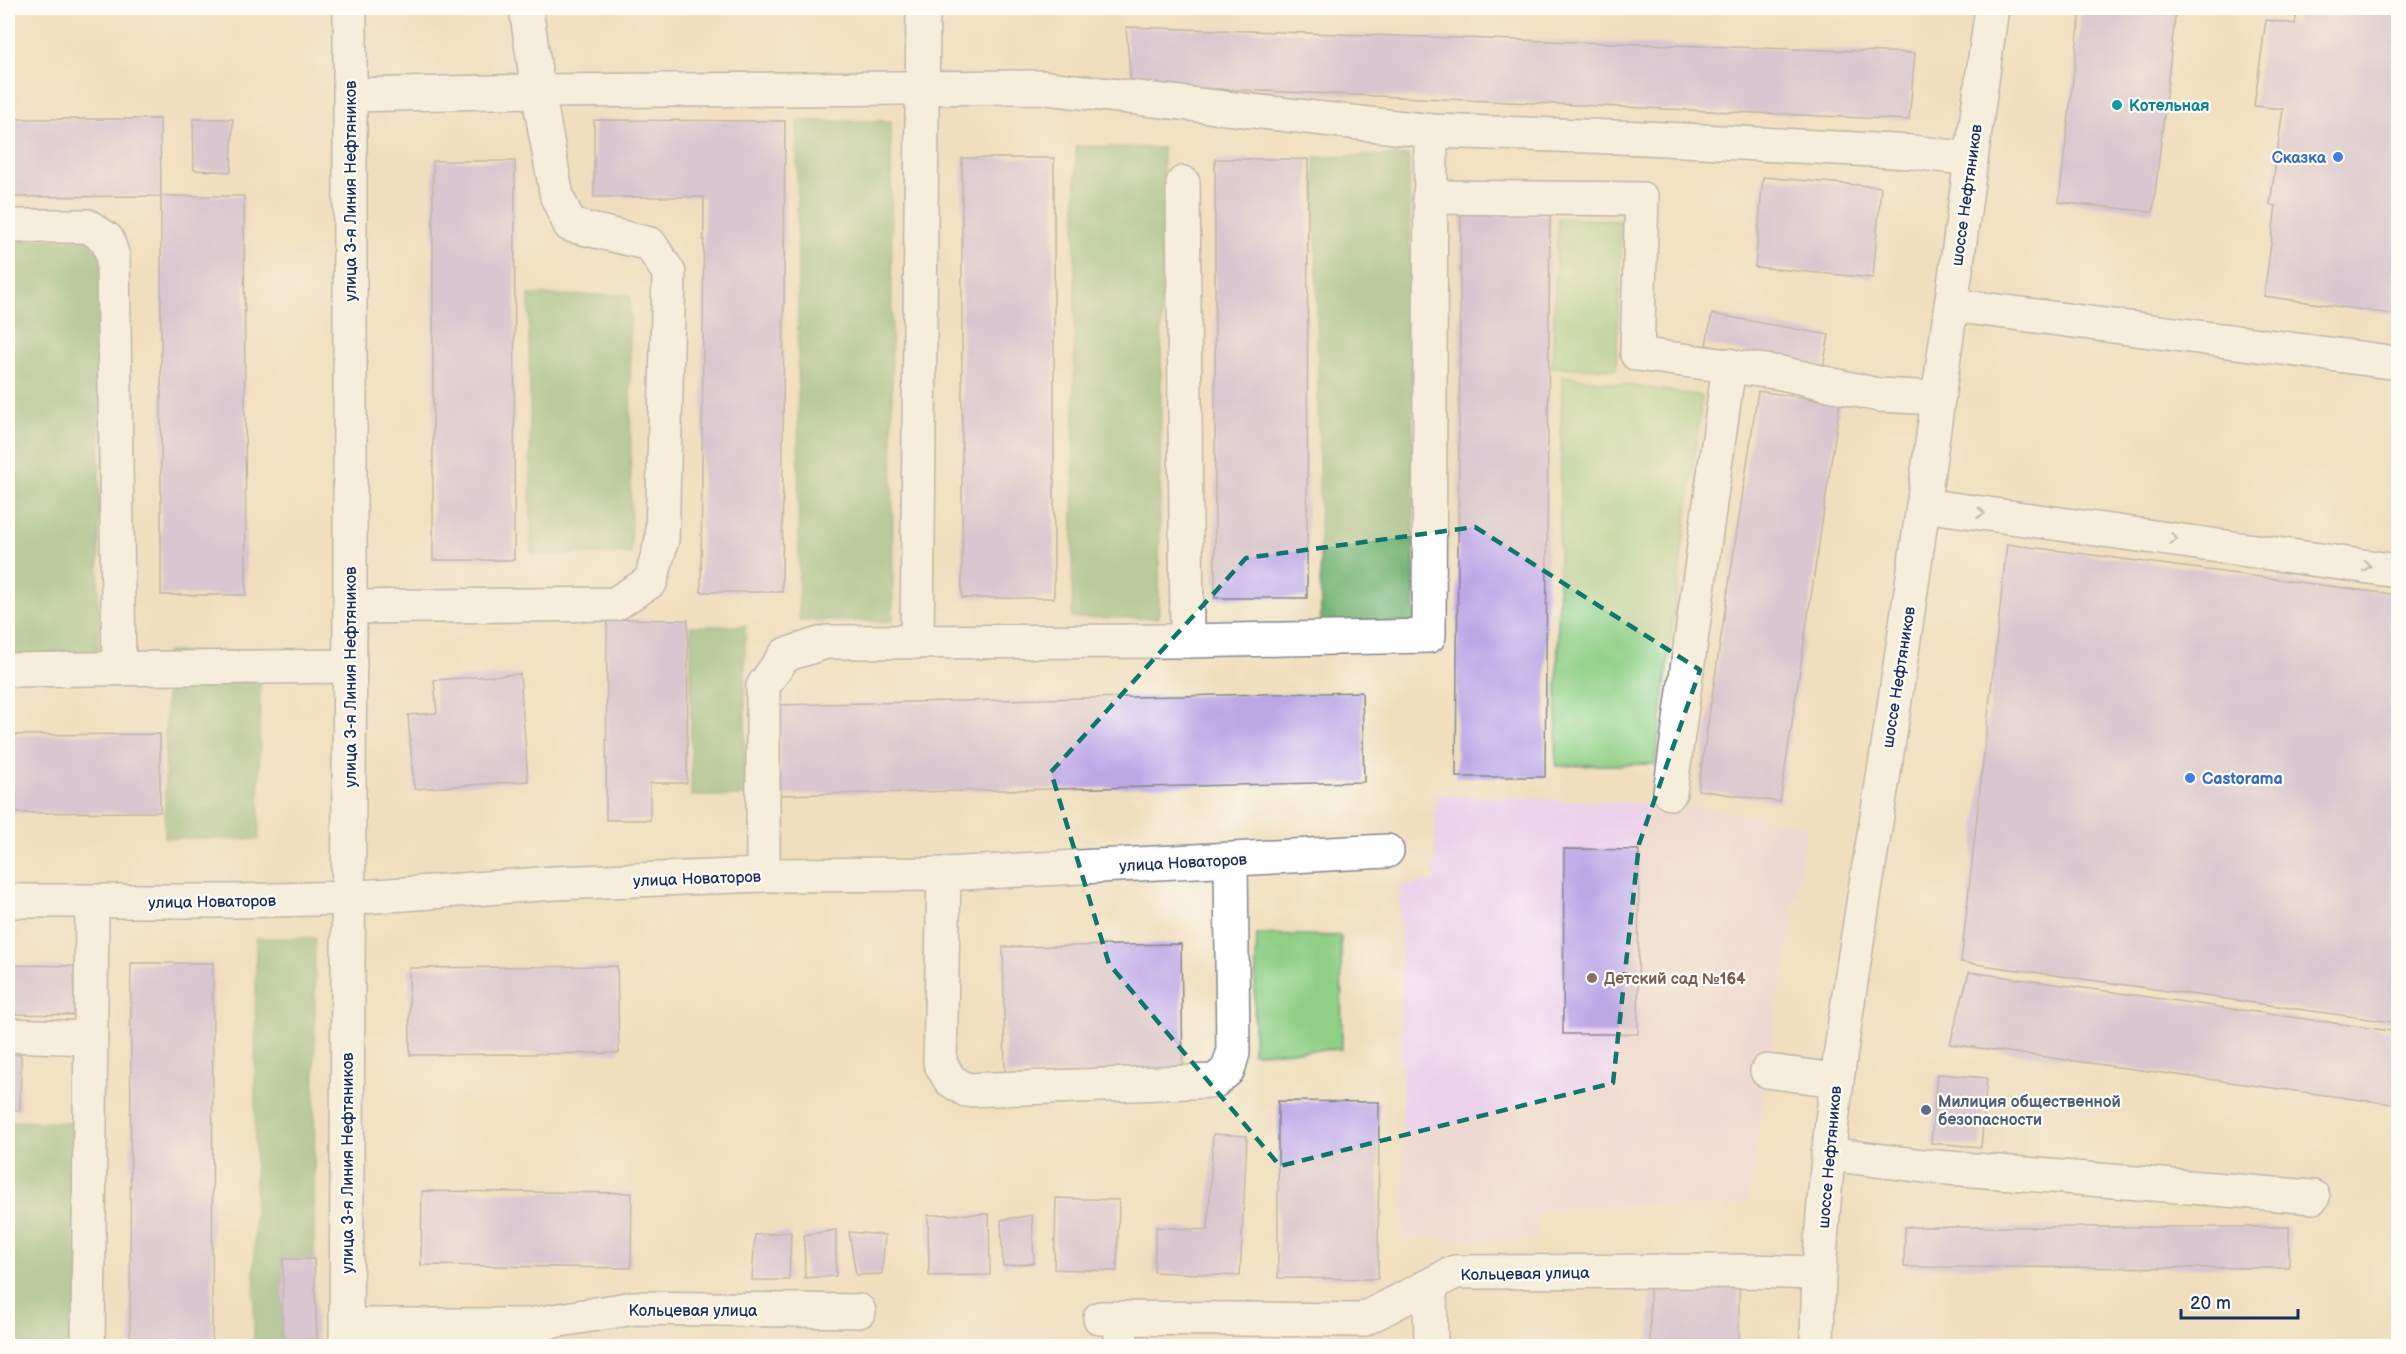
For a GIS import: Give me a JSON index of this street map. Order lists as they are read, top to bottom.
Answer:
{
  "streets": {
    "street": [
      "улица 3-я Линия Нефтяников",
      "шоссе Нефтяников",
      "улица Новаторов",
      "Кольцевая улица"
    ]
  },
  "crossings": [
    ["улица 3-я Линия Нефтяников", "улица Новаторов"],
    ["улица 3-я Линия Нефтяников", "Кольцевая улица"],
    ["шоссе Нефтяников", "Кольцевая улица"]
  ],
  "places": [
    "Котельная",
    "Сказка",
    "Castorama",
    "Детский сад №164",
    "Милиция общественной безопасности"
  ],
  "scale_bar": "20 m"
}
